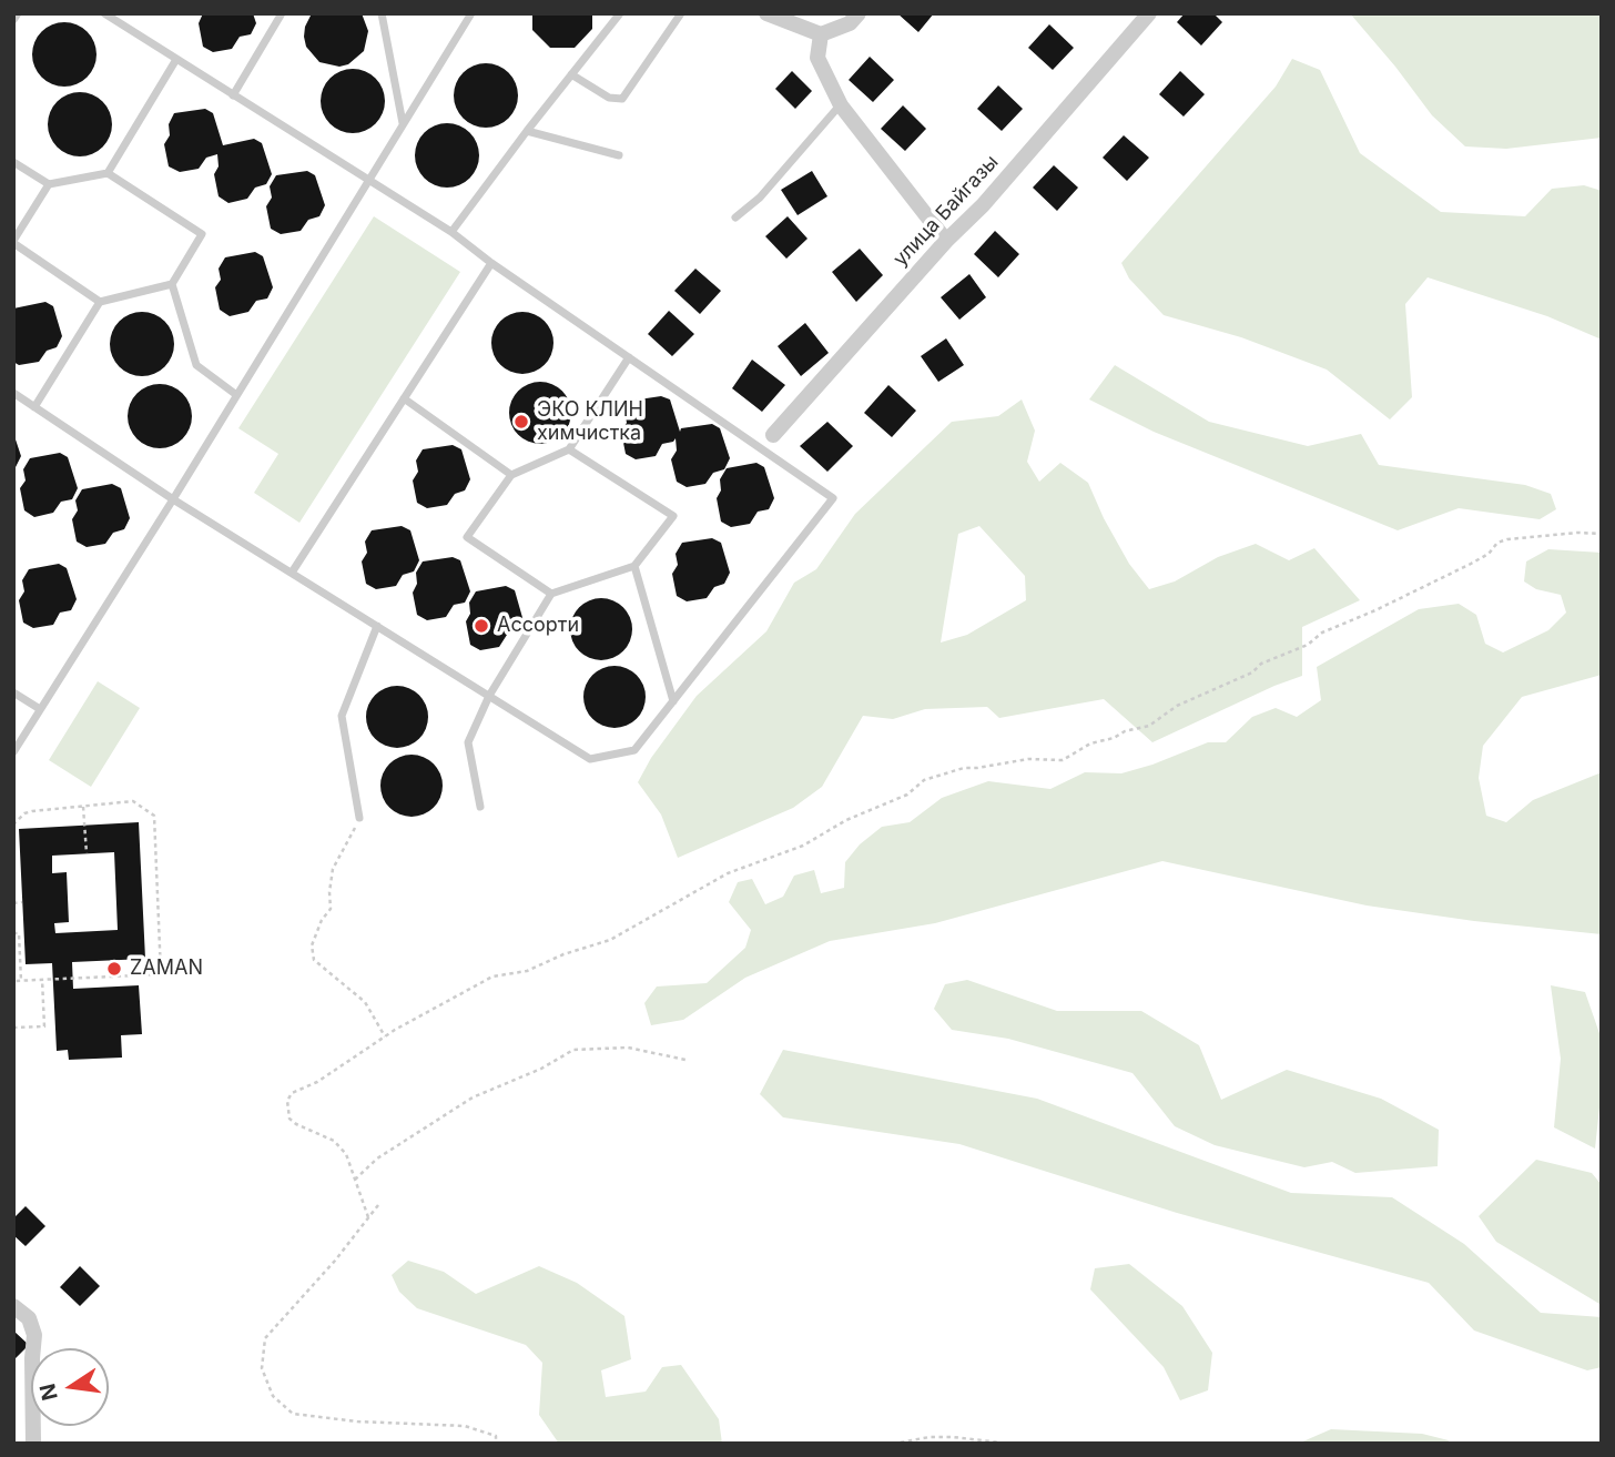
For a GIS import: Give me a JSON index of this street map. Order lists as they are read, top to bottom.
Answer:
{
  "streets": {
    "street": ["улица Байгазы"]
  },
  "places": ["ЭКО КЛИН химчистка", "Ассорти", "ZAMAN"],
  "north": "left"
}
